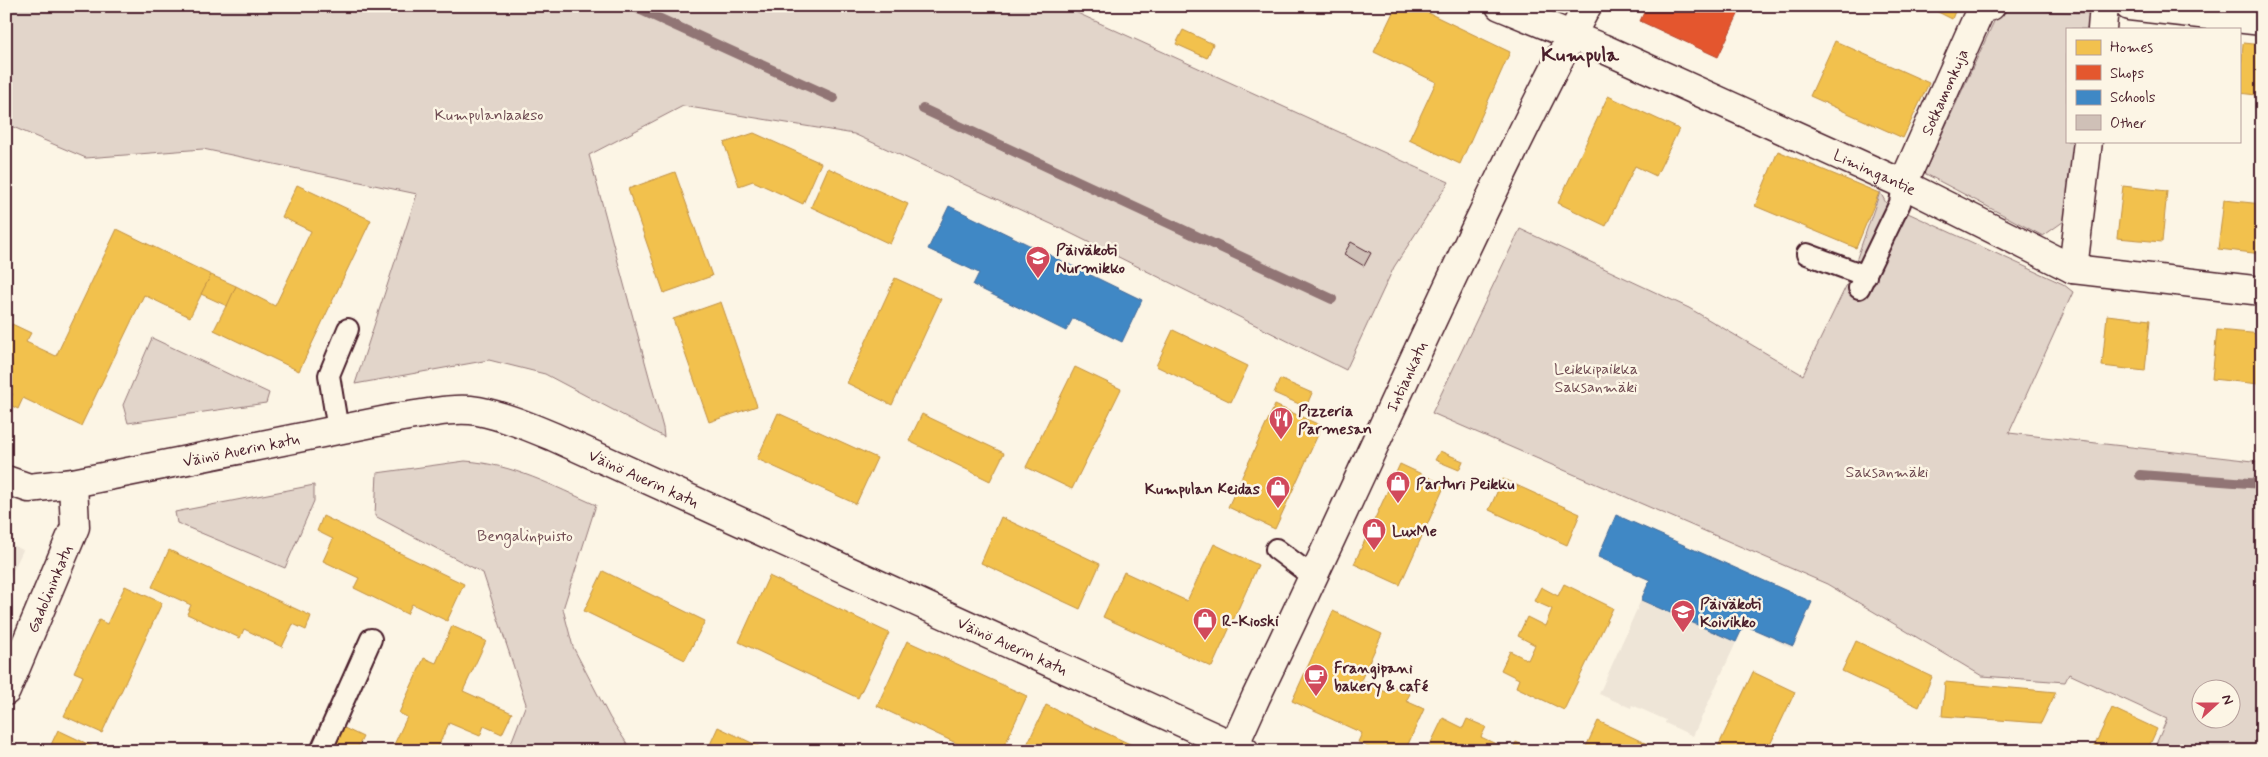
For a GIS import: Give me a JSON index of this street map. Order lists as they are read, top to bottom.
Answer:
{
  "streets": {
    "street": [
      "Sotkamonkuja",
      "Limingantie",
      "Intiankatu",
      "Väinö Auerin katu",
      "Gadolininkatu"
    ]
  },
  "crossings": [
    ["Sotkamonkuja", "Limingantie"],
    ["Limingantie", "Intiankatu"],
    ["Intiankatu", "Väinö Auerin katu"],
    ["Väinö Auerin katu", "Gadolininkatu"]
  ],
  "districts": ["Kumpula"],
  "parks": [
    "Kumpulanlaakso",
    "Leikkipaikka Saksanmäki",
    "Saksanmäki",
    "Bengalinpuisto"
  ],
  "places": {
    "school or university": ["Päiväkoti Nurmikko", "Päiväkoti Koivikko"],
    "restaurant": ["Pizzeria Parmesan"],
    "shop": [
      "Parturi Peikku",
      "Kumpulan Keidas",
      "LuxMe",
      "R-Kioski"
    ],
    "cafe": ["Frangipani bakery & café"]
  },
  "legend": [
    "Homes",
    "Shops",
    "Schools",
    "Other"
  ],
  "north": "right"
}
